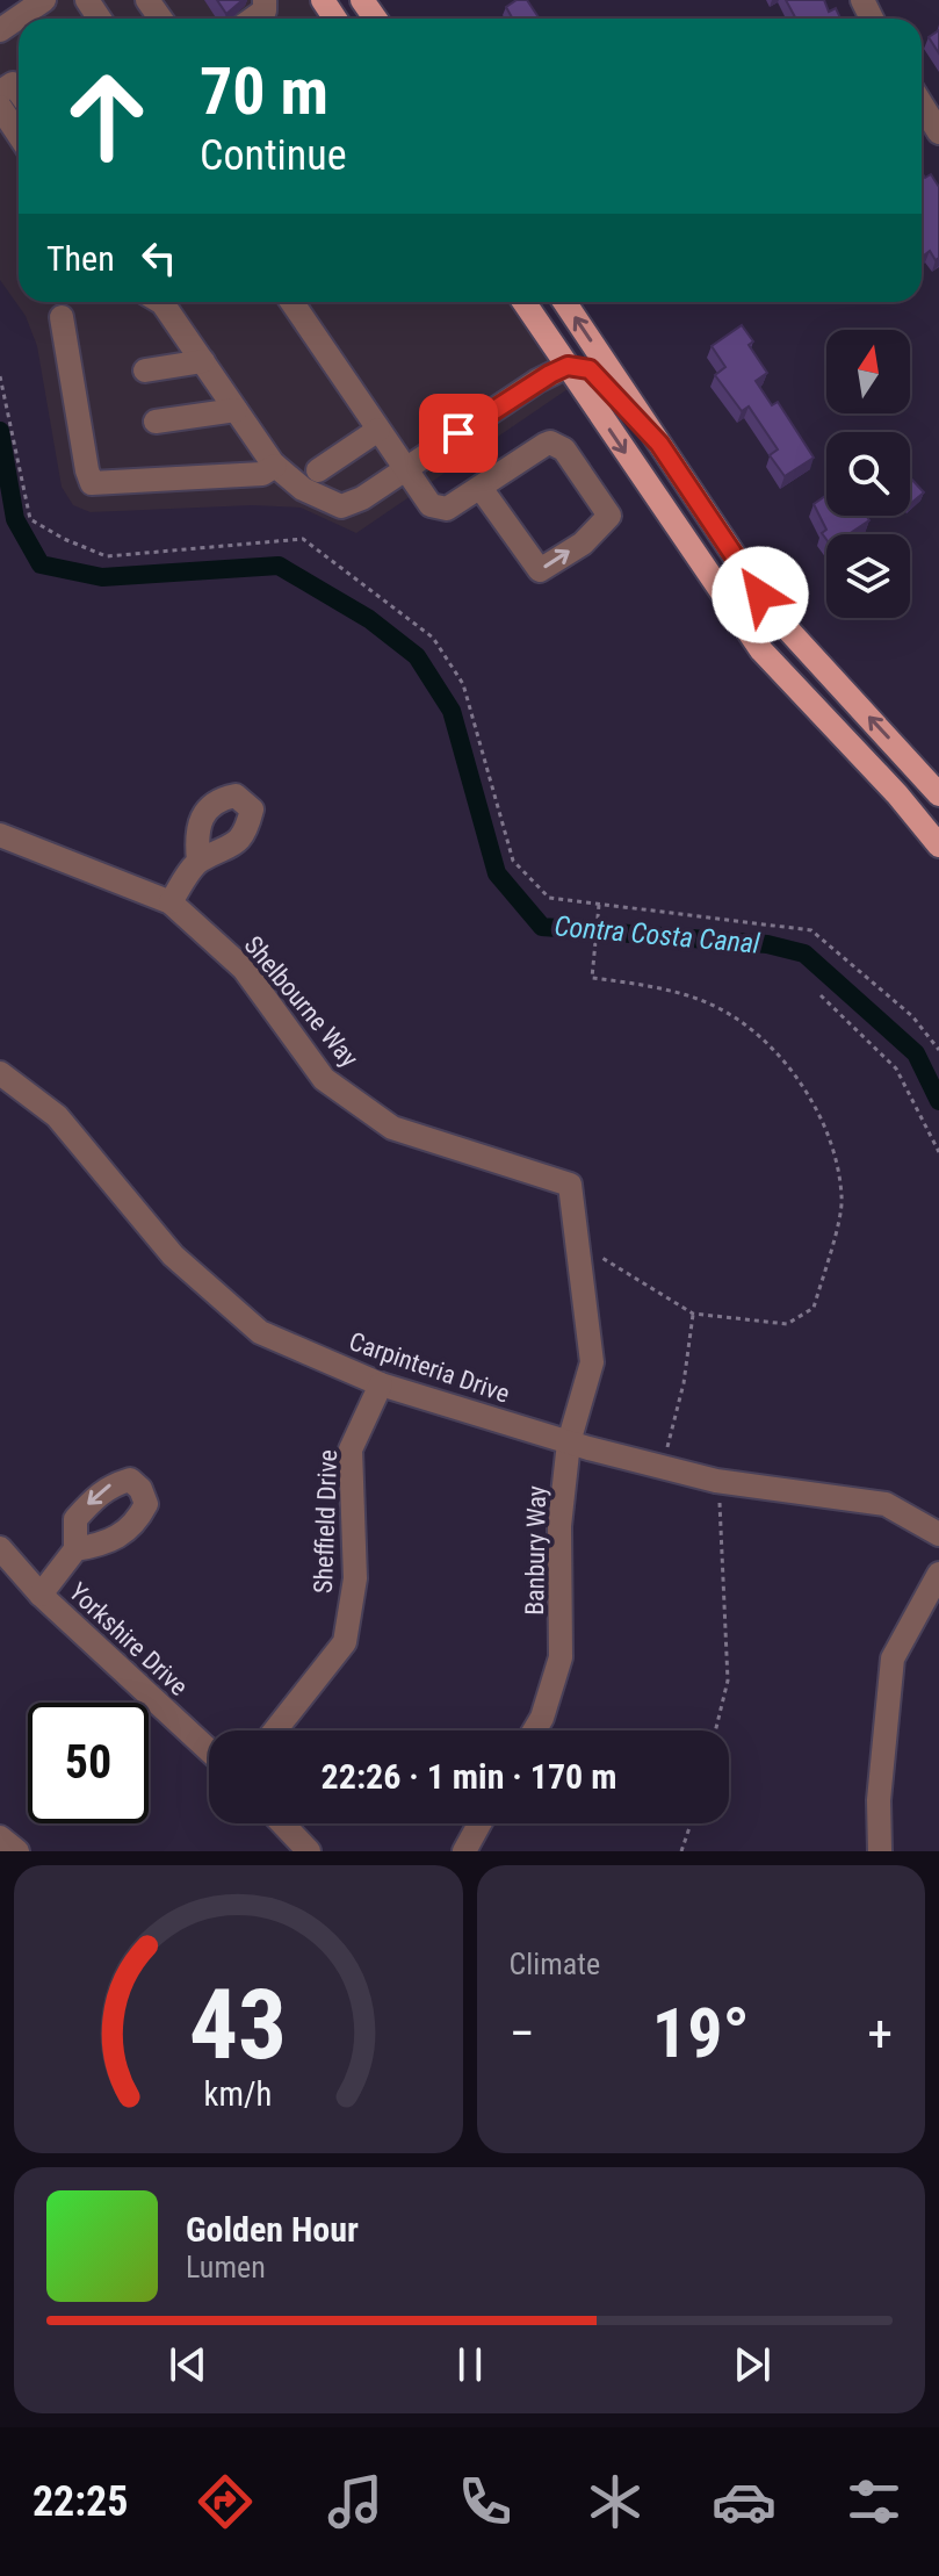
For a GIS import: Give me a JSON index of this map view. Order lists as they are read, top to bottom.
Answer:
{
  "streets": {
    "street": [
      "Shelbourne Way",
      "Carpinteria Drive",
      "Sheffield Drive",
      "Banbury Way",
      "Yorkshire Drive"
    ]
  },
  "crossings": [
    ["Shelbourne Way", "Banbury Way"],
    ["Carpinteria Drive", "Sheffield Drive"],
    ["Carpinteria Drive", "Banbury Way"]
  ],
  "water": ["Contra Costa Canal"],
  "north": "top",
  "page": {
    "turn": ["70 m", "Continue"],
    "then": "Then",
    "limit": "50",
    "trip": "22:26 · 1 min · 170 m",
    "tile": "Climate",
    "heat": ["−", "19°", "+"],
    "song": ["Golden Hour", "Lumen"],
    "tabs": "22:25",
    "gauge": ["43", "km/h"]
  }
}
